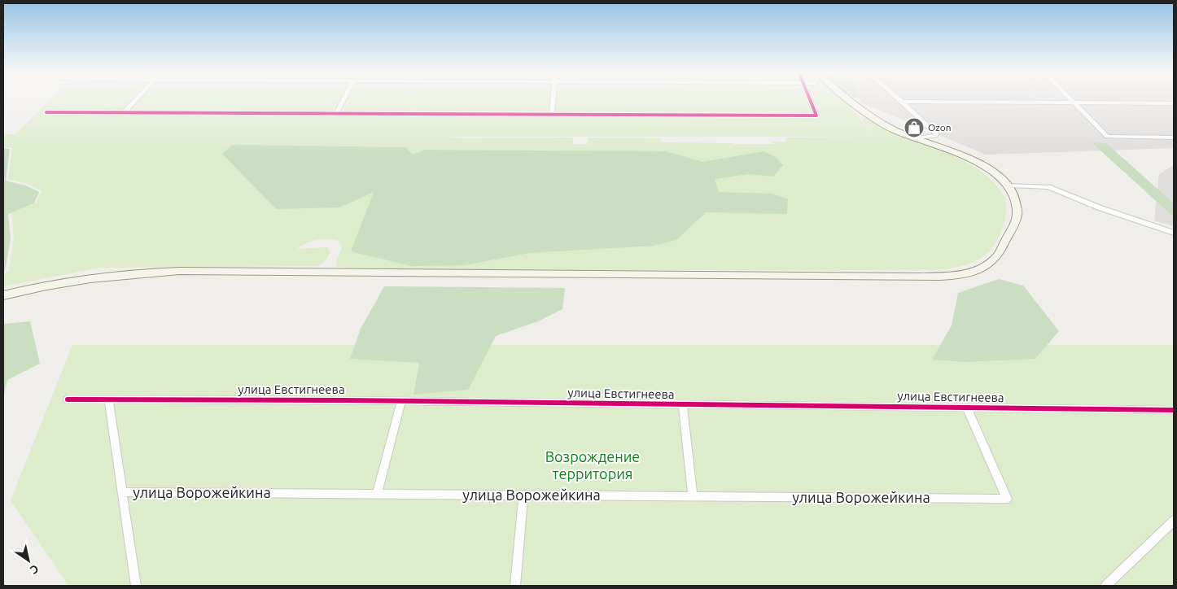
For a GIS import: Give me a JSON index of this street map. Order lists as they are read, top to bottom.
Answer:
{
  "streets": {
    "street": ["улица Евстигнеева", "улица Ворожейкина"]
  },
  "crossings": [
    ["улица Евстигнеева", "улица Ворожейкина"]
  ],
  "parks": ["Возрождение территория"],
  "places": {
    "shop": ["Ozon"]
  },
  "north": "bottom right"
}
